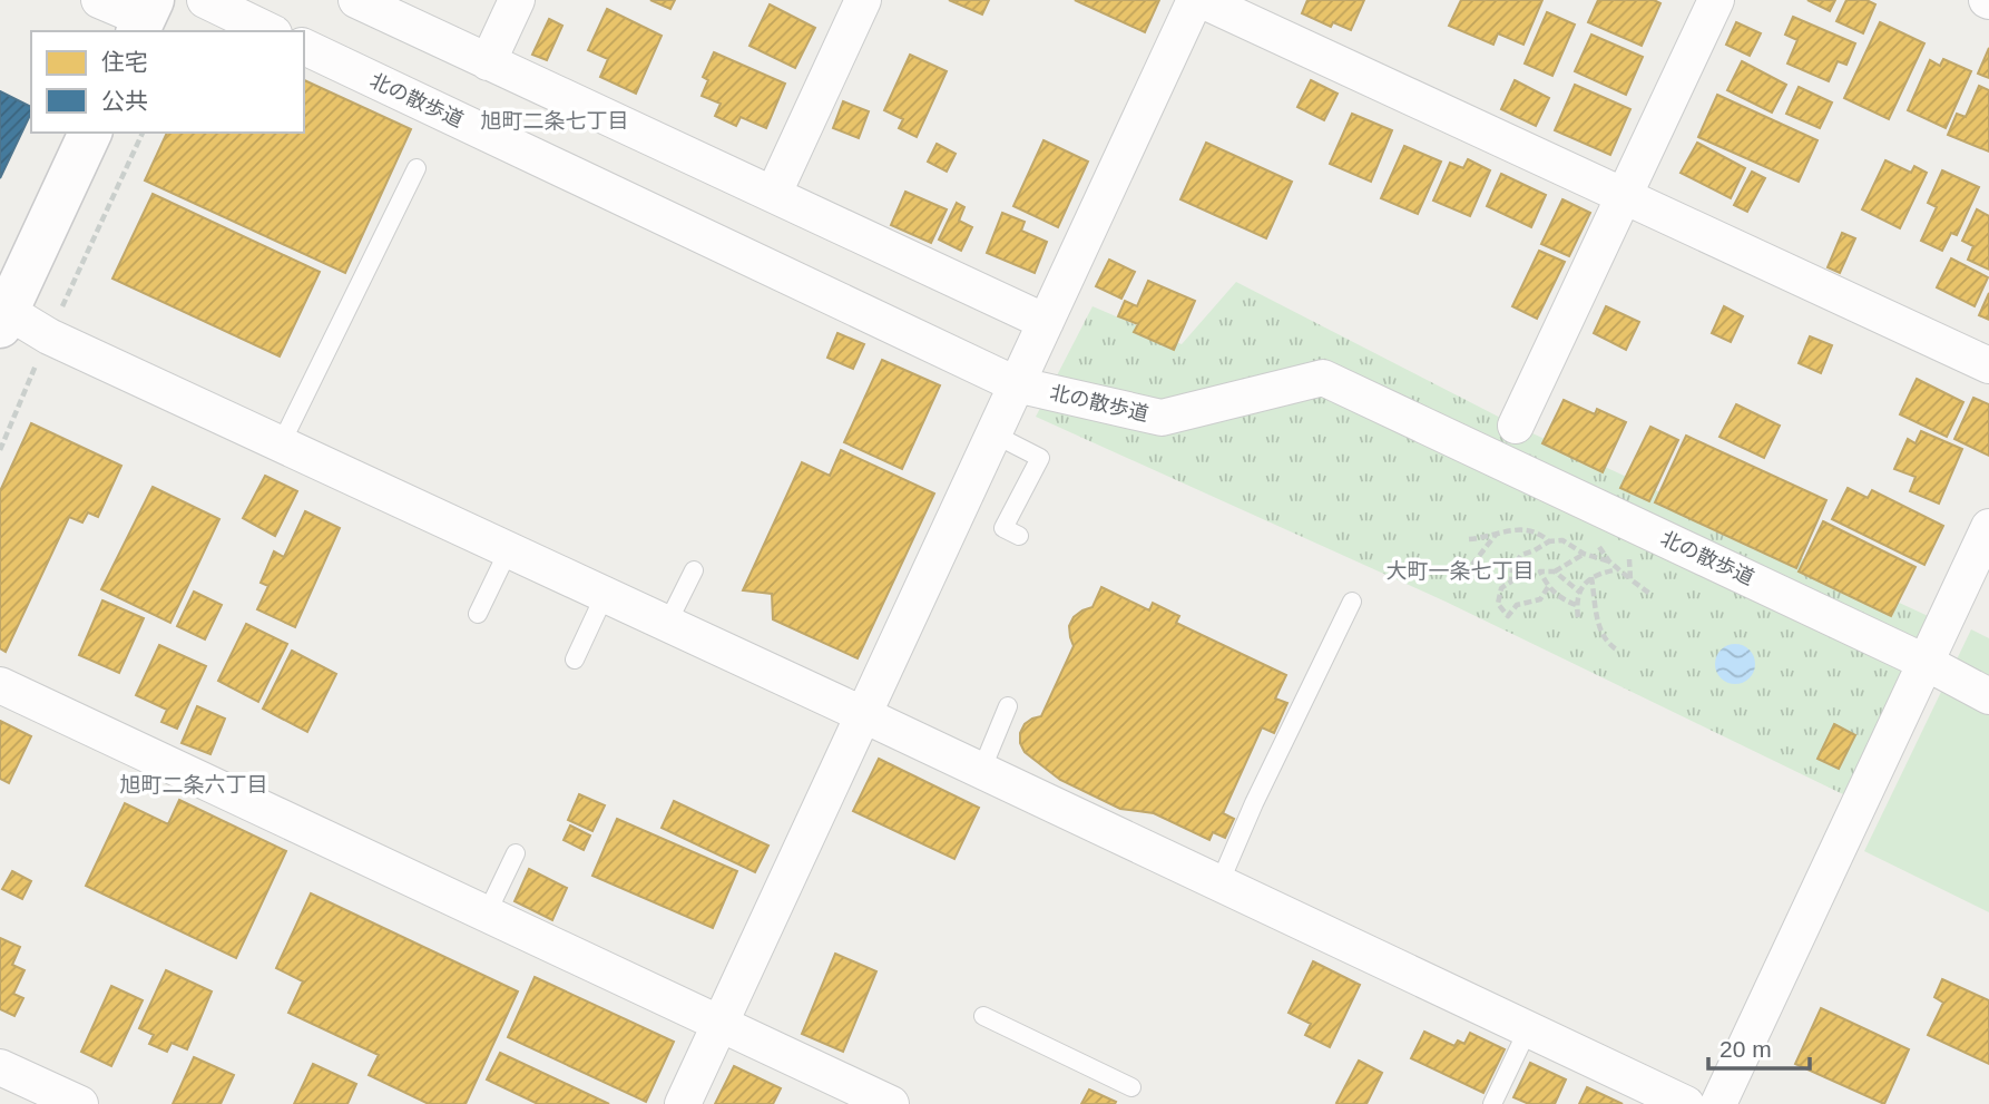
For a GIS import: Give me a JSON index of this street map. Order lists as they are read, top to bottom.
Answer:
{
  "streets": {
    "street": ["北の散歩道"]
  },
  "districts": ["旭町二条七丁目", "大町一条七丁目", "旭町二条六丁目"],
  "legend": ["住宅", "公共"],
  "scale_bar": "20 m"
}
